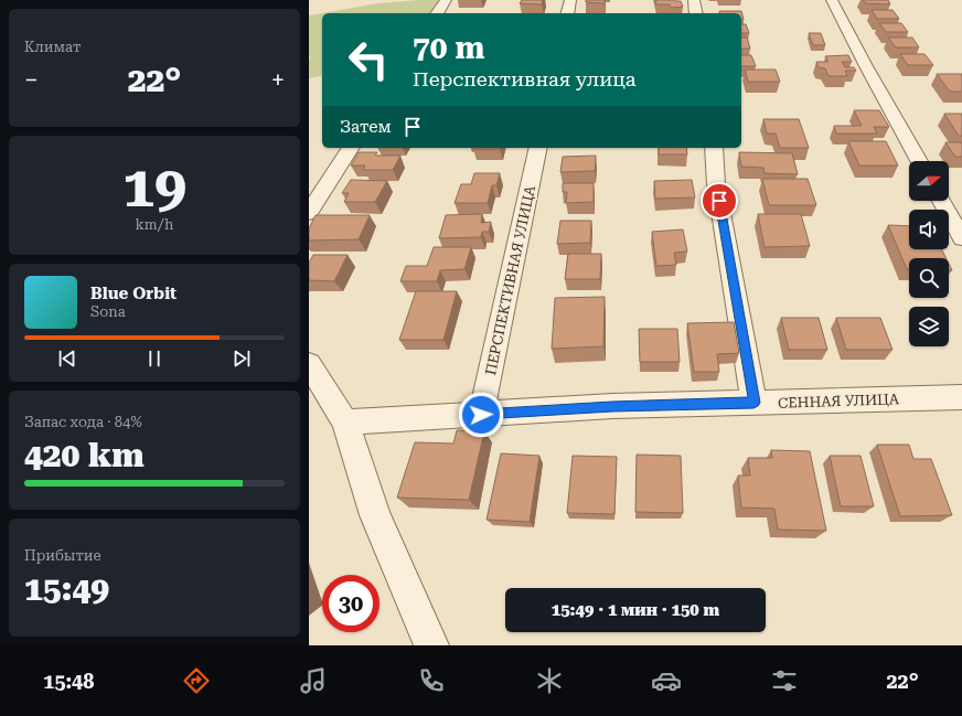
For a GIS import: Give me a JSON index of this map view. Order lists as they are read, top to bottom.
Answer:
{
  "streets": {
    "street": ["ПЕРСПЕКТИВНАЯ УЛИЦА", "СЕННАЯ УЛИЦА"]
  },
  "crossings": [
    ["ПЕРСПЕКТИВНАЯ УЛИЦА", "СЕННАЯ УЛИЦА"]
  ],
  "north": "right",
  "page": {
    "tile": [
      "Климат",
      ["19", "km/h"],
      ["Запас хода · 84%", "420 km"],
      ["Прибытие", "15:49"]
    ],
    "turn": ["70 m", "Перспективная улица"],
    "heat": ["−", "22°", "+"],
    "then": "Затем",
    "song": ["Blue Orbit", "Sona"],
    "limit": "30",
    "trip": "15:49 · 1 мин · 150 m",
    "tabs": ["15:48", "22°"]
  }
}
